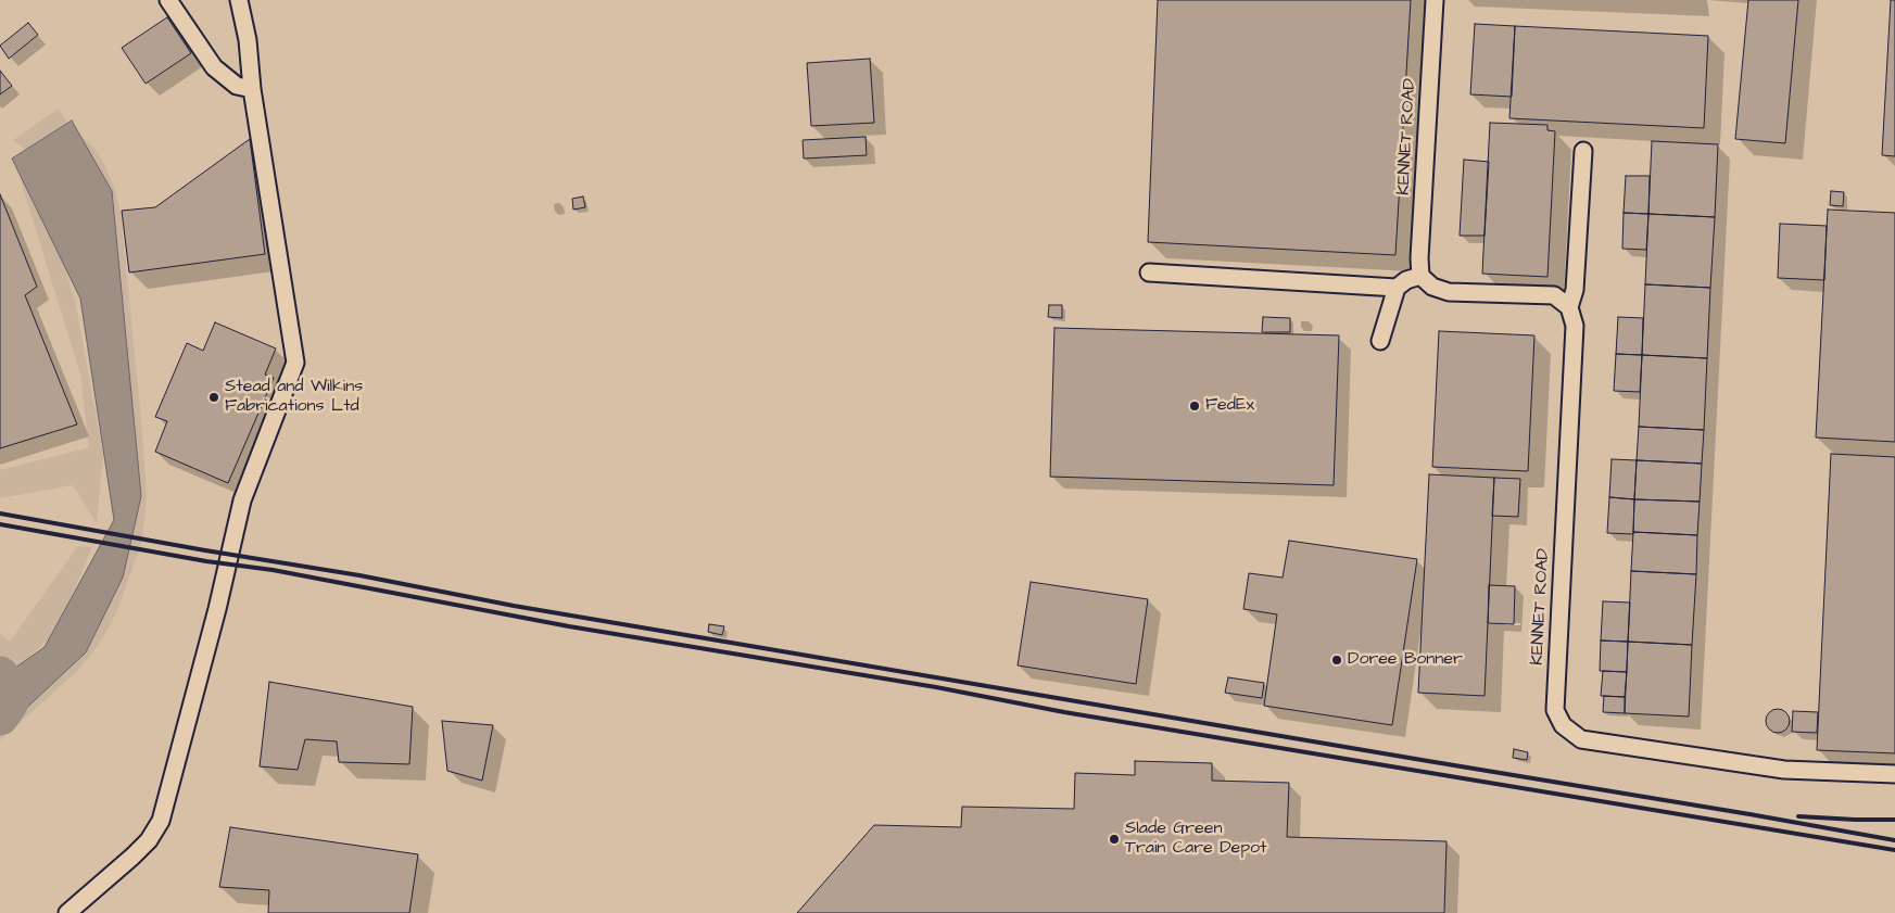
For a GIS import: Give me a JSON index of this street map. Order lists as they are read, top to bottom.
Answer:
{
  "streets": {
    "street": ["KENNET ROAD"]
  },
  "places": [
    "Stead and Wilkins Fabrications Ltd",
    "FedEx",
    "Doree Bonner",
    "Slade Green Train Care Depot"
  ]
}
